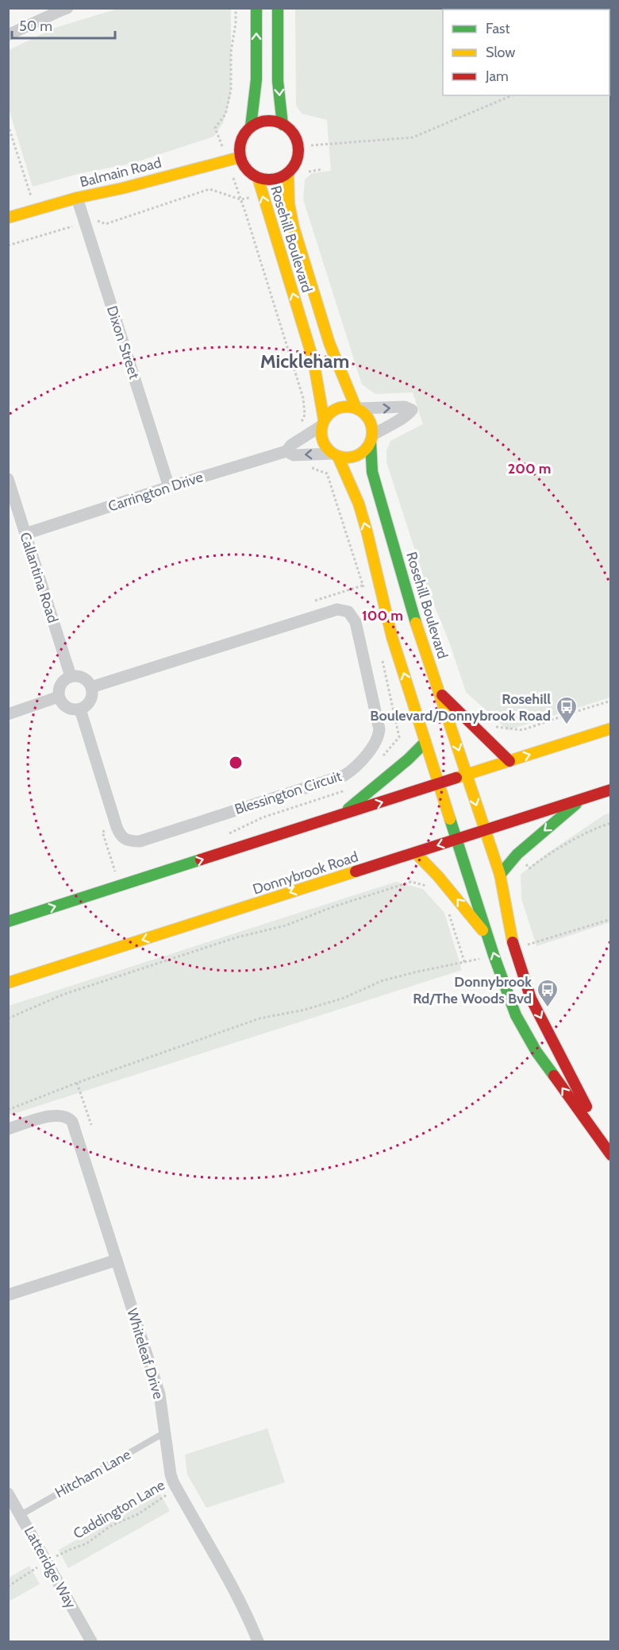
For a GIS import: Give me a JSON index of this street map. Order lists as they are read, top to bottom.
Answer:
{
  "streets": {
    "street": [
      "Balmain Road",
      "Rosehill Boulevard",
      "Dixon Street",
      "Carrington Drive",
      "Callantina Road",
      "Blessington Circuit",
      "Donnybrook Road",
      "Whiteleaf Drive",
      "Latteridge Way"
    ],
    "lane": ["Hitcham Lane"],
    "path": ["Caddington Lane"]
  },
  "crossings": [
    ["Balmain Road", "Rosehill Boulevard"],
    ["Balmain Road", "Dixon Street"],
    ["Rosehill Boulevard", "Carrington Drive"],
    ["Rosehill Boulevard", "Donnybrook Road"],
    ["Dixon Street", "Carrington Drive"],
    ["Carrington Drive", "Callantina Road"],
    ["Callantina Road", "Blessington Circuit"],
    ["Whiteleaf Drive", "Hitcham Lane"],
    ["Whiteleaf Drive", "Caddington Lane"],
    ["Hitcham Lane", "Latteridge Way"],
    ["Caddington Lane", "Latteridge Way"]
  ],
  "districts": ["Mickleham"],
  "places": {
    "bus stop": ["Rosehill Boulevard/Donnybrook Road", "Donnybrook Rd/The Woods Bvd"]
  },
  "legend": ["Fast", "Slow", "Jam"],
  "scale_bar": "50 m",
  "rings": ["200 m", "100 m"]
}
